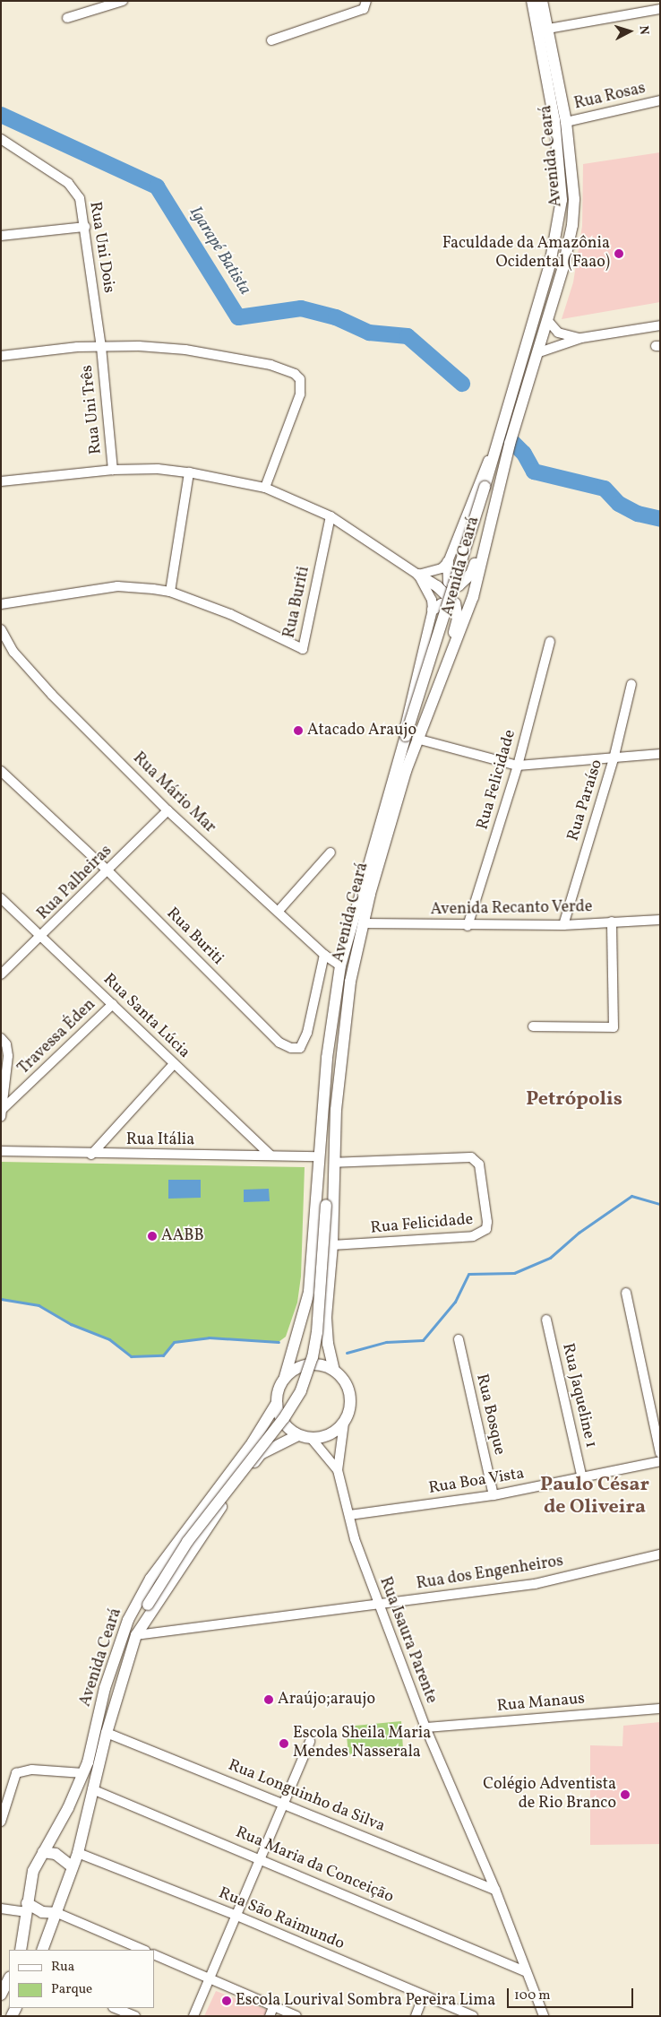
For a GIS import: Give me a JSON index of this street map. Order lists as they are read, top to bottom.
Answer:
{
  "streets": {
    "main road": ["Avenida Ceará"],
    "street": [
      "Rua Rosas",
      "Rua Uni Dois",
      "Rua Uni Três",
      "Rua Buriti",
      "Rua Felicidade",
      "Rua Mário Mar",
      "Rua Paraíso",
      "Rua Palheiras",
      "Avenida Recanto Verde",
      "Rua Santa Lúcia",
      "Travessa Éden",
      "Rua Itália",
      "Rua Jaqueline 1",
      "Rua Bosque",
      "Rua Boa Vista",
      "Rua dos Engenheiros",
      "Rua Isaura Parente",
      "Rua Manaus",
      "Rua Longuinho da Silva",
      "Rua Maria da Conceição",
      "Rua São Raimundo"
    ]
  },
  "crossings": [
    ["Rua Rosas", "Avenida Ceará"],
    ["Avenida Ceará", "Rua Felicidade"],
    ["Avenida Ceará", "Rua Mário Mar"],
    ["Avenida Ceará", "Avenida Recanto Verde"],
    ["Avenida Ceará", "Rua Itália"],
    ["Avenida Ceará", "Rua dos Engenheiros"],
    ["Avenida Ceará", "Rua Isaura Parente"],
    ["Avenida Ceará", "Rua Longuinho da Silva"],
    ["Avenida Ceará", "Rua Maria da Conceição"],
    ["Avenida Ceará", "Rua São Raimundo"],
    ["Rua Uni Dois", "Rua Uni Três"],
    ["Rua Buriti", "Rua Mário Mar"],
    ["Rua Buriti", "Rua Palheiras"],
    ["Rua Felicidade", "Avenida Recanto Verde"],
    ["Rua Mário Mar", "Rua Palheiras"],
    ["Rua Paraíso", "Avenida Recanto Verde"],
    ["Rua Palheiras", "Rua Santa Lúcia"],
    ["Rua Santa Lúcia", "Travessa Éden"],
    ["Rua Santa Lúcia", "Rua Itália"],
    ["Rua Jaqueline 1", "Rua Boa Vista"],
    ["Rua Bosque", "Rua Boa Vista"],
    ["Rua Boa Vista", "Rua Isaura Parente"],
    ["Rua dos Engenheiros", "Rua Isaura Parente"],
    ["Rua Isaura Parente", "Rua Manaus"],
    ["Rua Isaura Parente", "Rua Longuinho da Silva"],
    ["Rua Isaura Parente", "Rua Maria da Conceição"]
  ],
  "districts": ["Petrópolis", "Paulo César de Oliveira"],
  "water": ["Igarapé Batista"],
  "places": [
    "Faculdade da Amazônia Ocidental (Faao)",
    "Atacado Araujo",
    "AABB",
    "Araújo;araujo",
    "Escola Sheila Maria Mendes Nasserala",
    "Colégio Adventista de Rio Branco",
    "Escola Lourival Sombra Pereira Lima"
  ],
  "legend": ["Rua", "Parque"],
  "scale_bar": "100 m",
  "north": "right"
}
